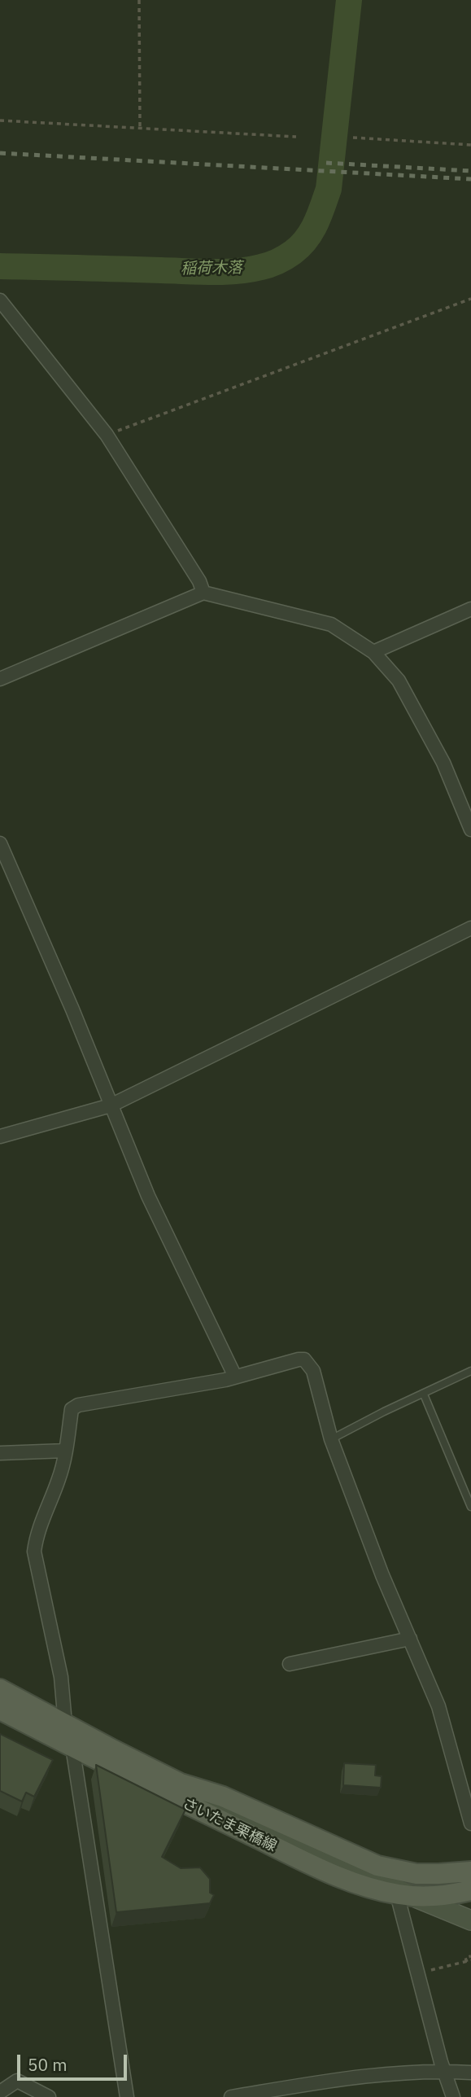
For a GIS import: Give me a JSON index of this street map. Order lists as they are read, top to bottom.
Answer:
{
  "streets": {
    "main road": ["さいたま栗橋線"]
  },
  "water": ["稲荷木落"],
  "scale_bar": "50 m"
}
